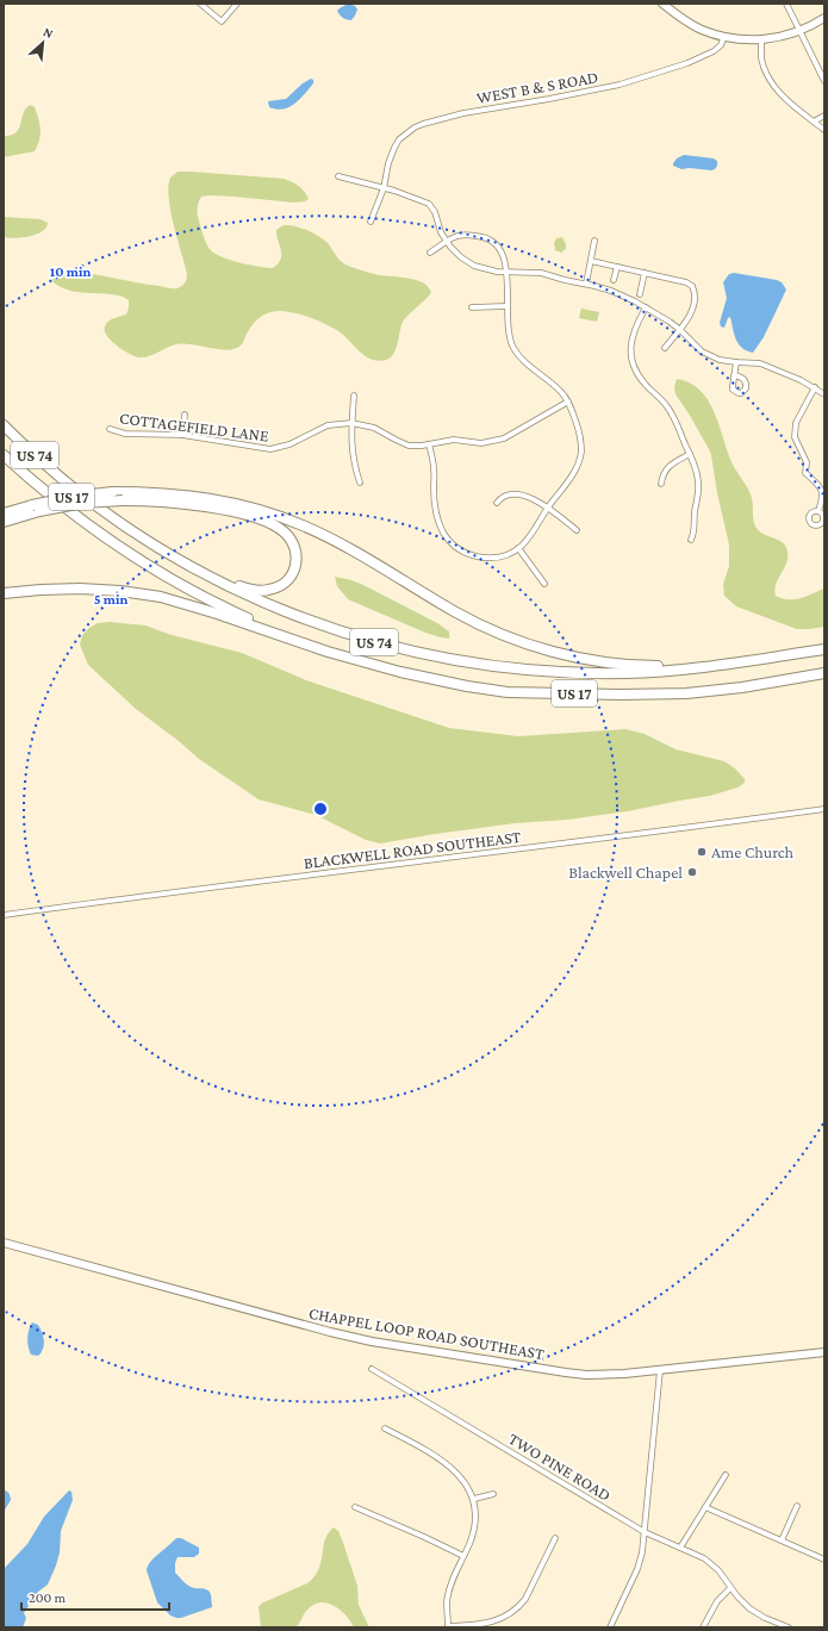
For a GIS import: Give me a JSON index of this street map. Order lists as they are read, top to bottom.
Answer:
{
  "streets": {
    "highway": ["US 74", "US 17"],
    "street": [
      "WEST B & S ROAD",
      "COTTAGEFIELD LANE",
      "BLACKWELL ROAD SOUTHEAST",
      "CHAPPEL LOOP ROAD SOUTHEAST",
      "TWO PINE ROAD"
    ]
  },
  "crossings": [
    ["US 74", "US 17"]
  ],
  "places": ["Ame Church", "Blackwell Chapel"],
  "scale_bar": "200 m",
  "north": "top right",
  "rings": ["10 min", "5 min"]
}
